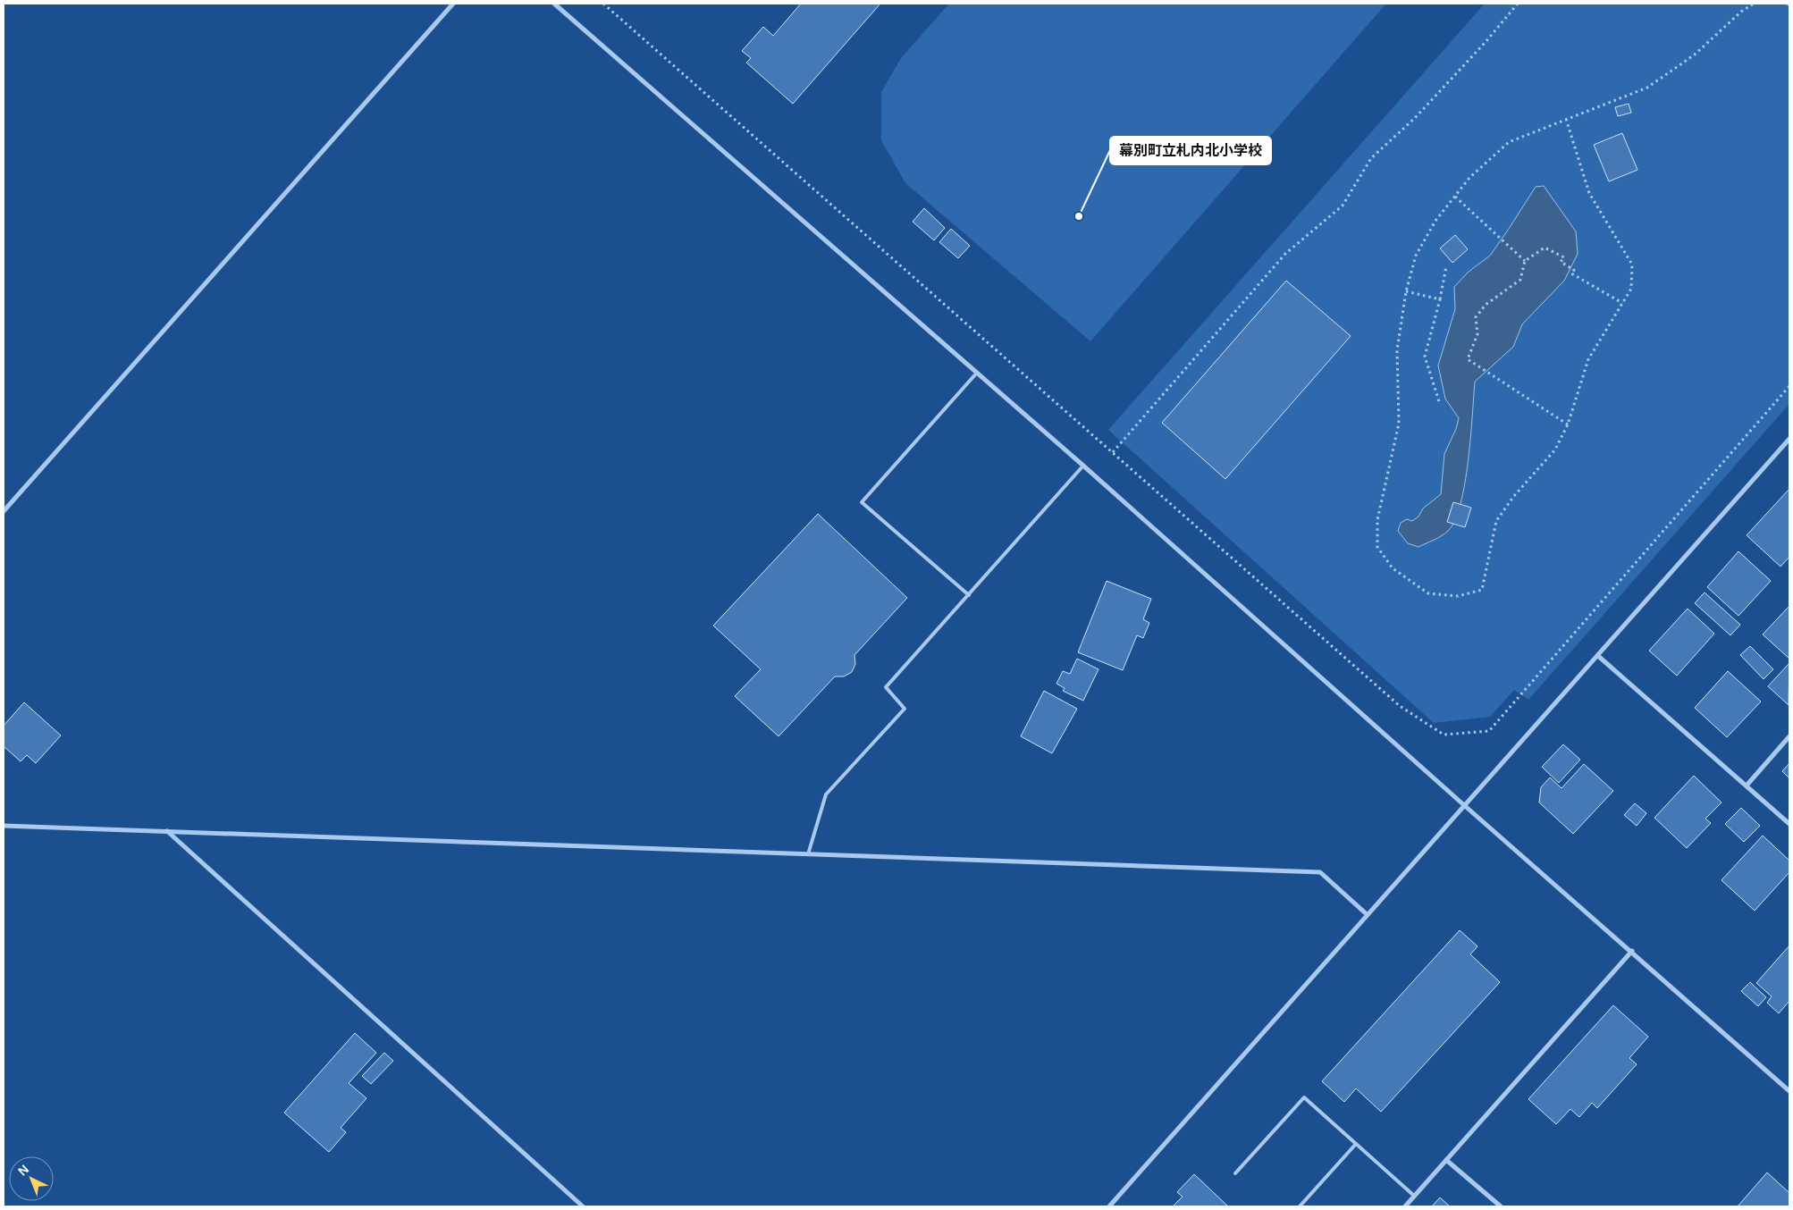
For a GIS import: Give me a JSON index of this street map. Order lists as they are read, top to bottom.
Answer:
{
  "places": ["幕別町立札内北小学校"],
  "north": "top left"
}
